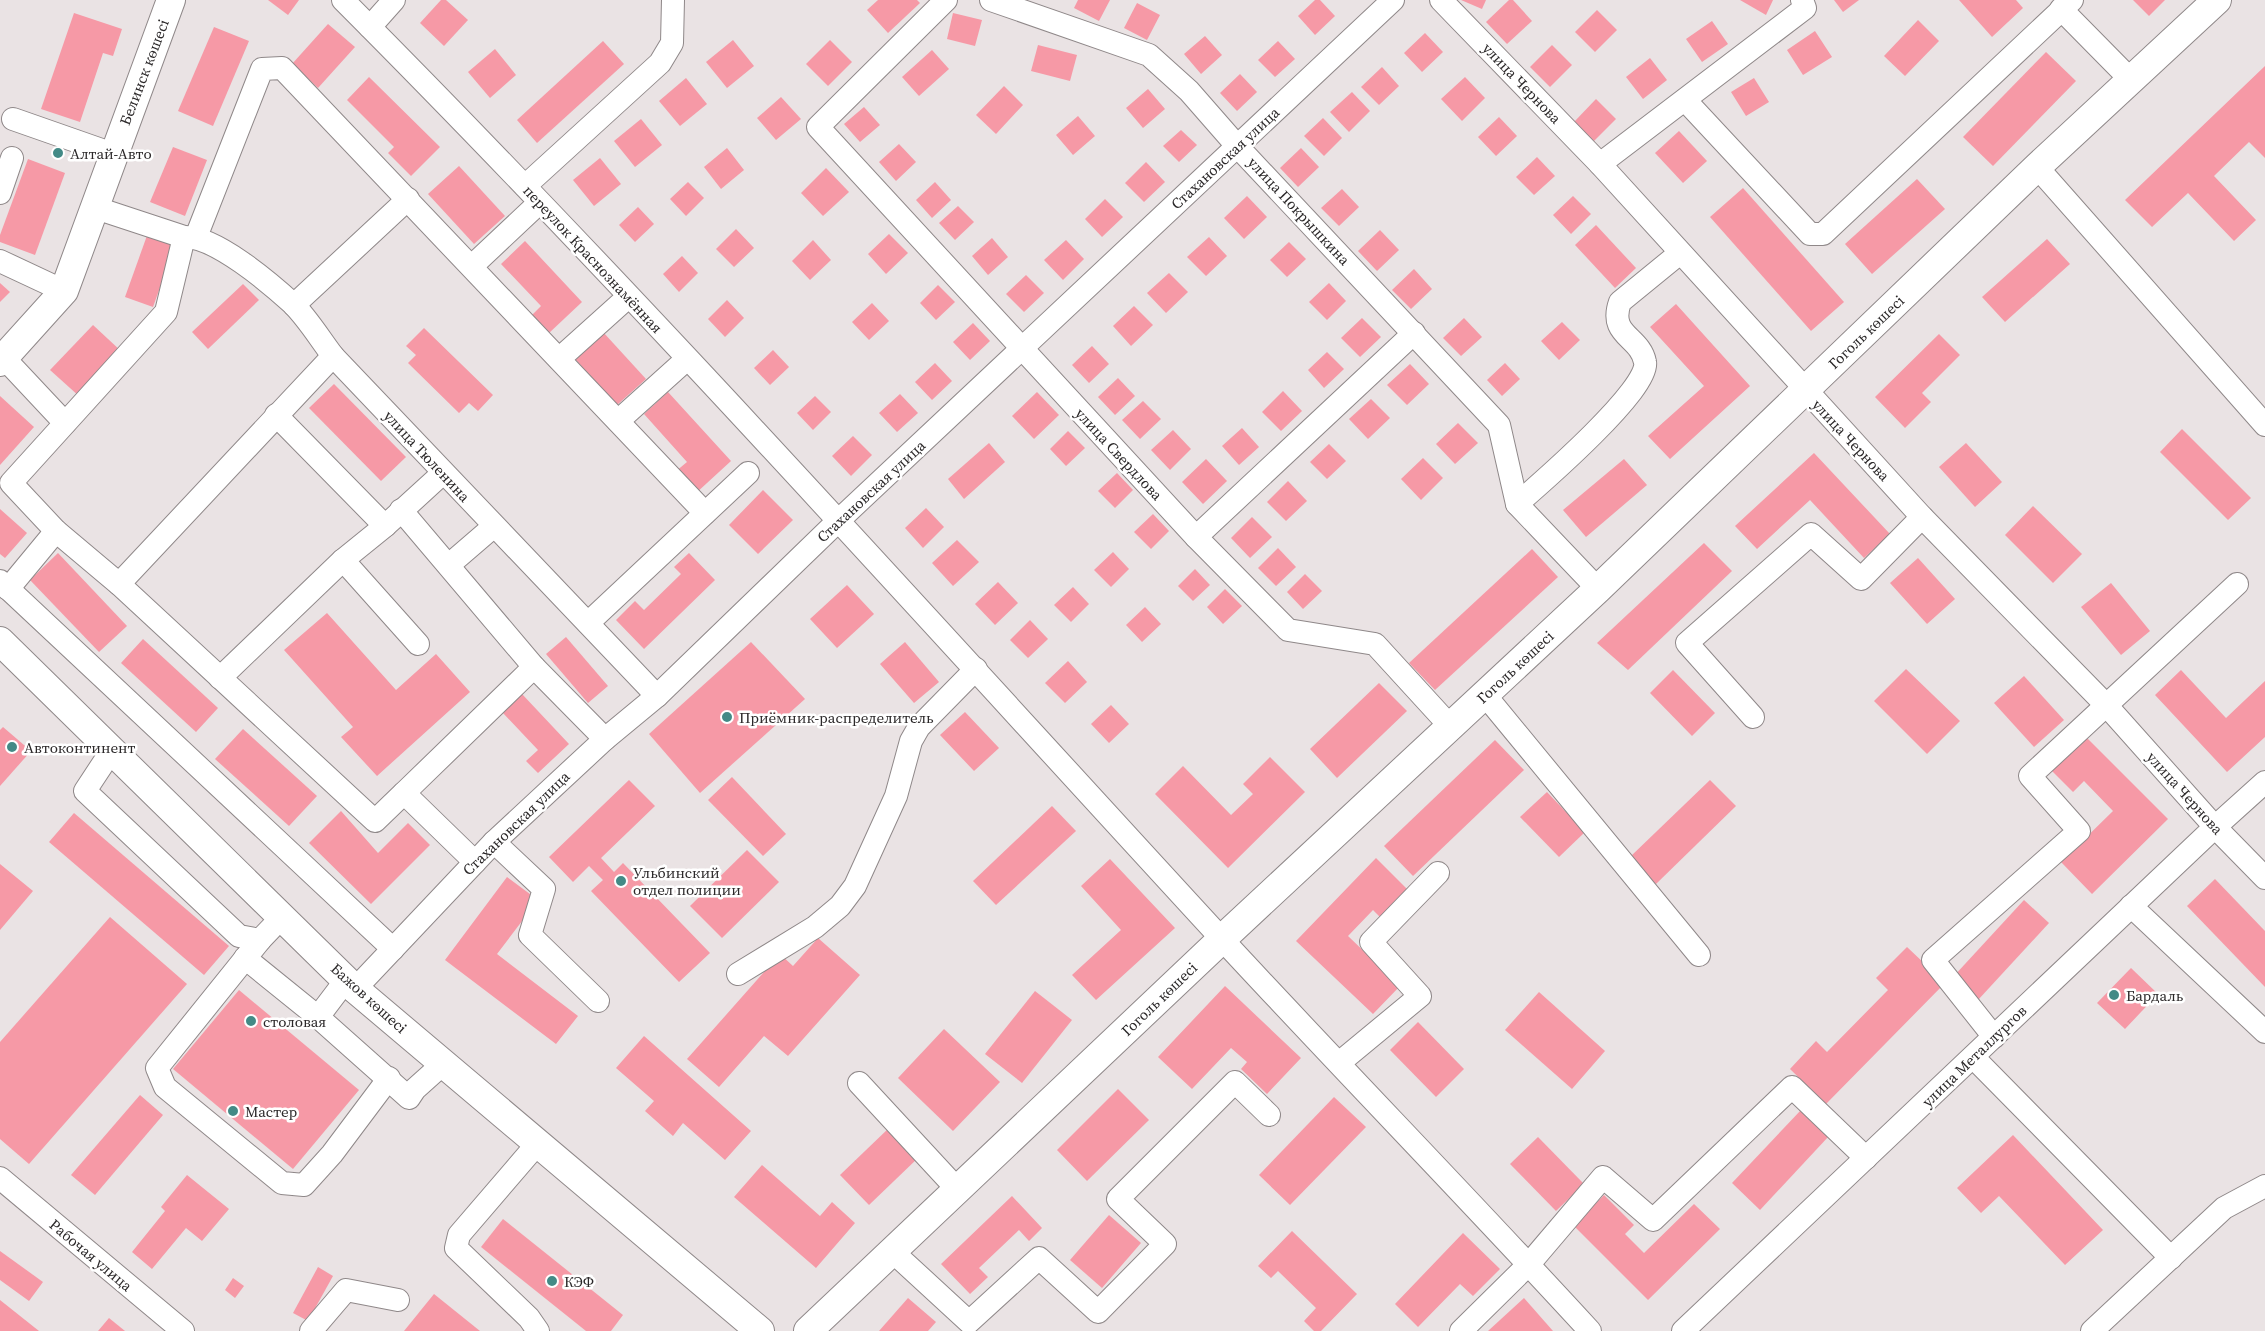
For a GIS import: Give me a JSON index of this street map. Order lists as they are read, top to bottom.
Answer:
{
  "streets": {
    "main road": ["Белинск көшесі", "Гоголь көшесі", "Бажов көшесі"],
    "street": [
      "улица Чернова",
      "Стахановская улица",
      "улица Покрышкина",
      "переулок Краснознамённая",
      "улица Свердлова",
      "улица Тюленина",
      "улица Металлургов",
      "Рабочая улица"
    ]
  },
  "crossings": [
    ["Белинск көшесі", "улица Тюленина"],
    ["улица Чернова", "Гоголь көшесі"],
    ["улица Чернова", "улица Металлургов"],
    ["Стахановская улица", "улица Покрышкина"],
    ["Стахановская улица", "переулок Краснознамённая"],
    ["Стахановская улица", "улица Свердлова"],
    ["Стахановская улица", "улица Тюленина"],
    ["Стахановская улица", "Бажов көшесі"],
    ["переулок Краснознамённая", "Гоголь көшесі"],
    ["Гоголь көшесі", "улица Свердлова"]
  ],
  "places": [
    "Алтай-Авто",
    "Приёмник-распределитель",
    "Автоконтинент",
    "Ульбинский отдел полиции",
    "Бардаль",
    "столовая",
    "Мастер",
    "КЭФ"
  ]
}
